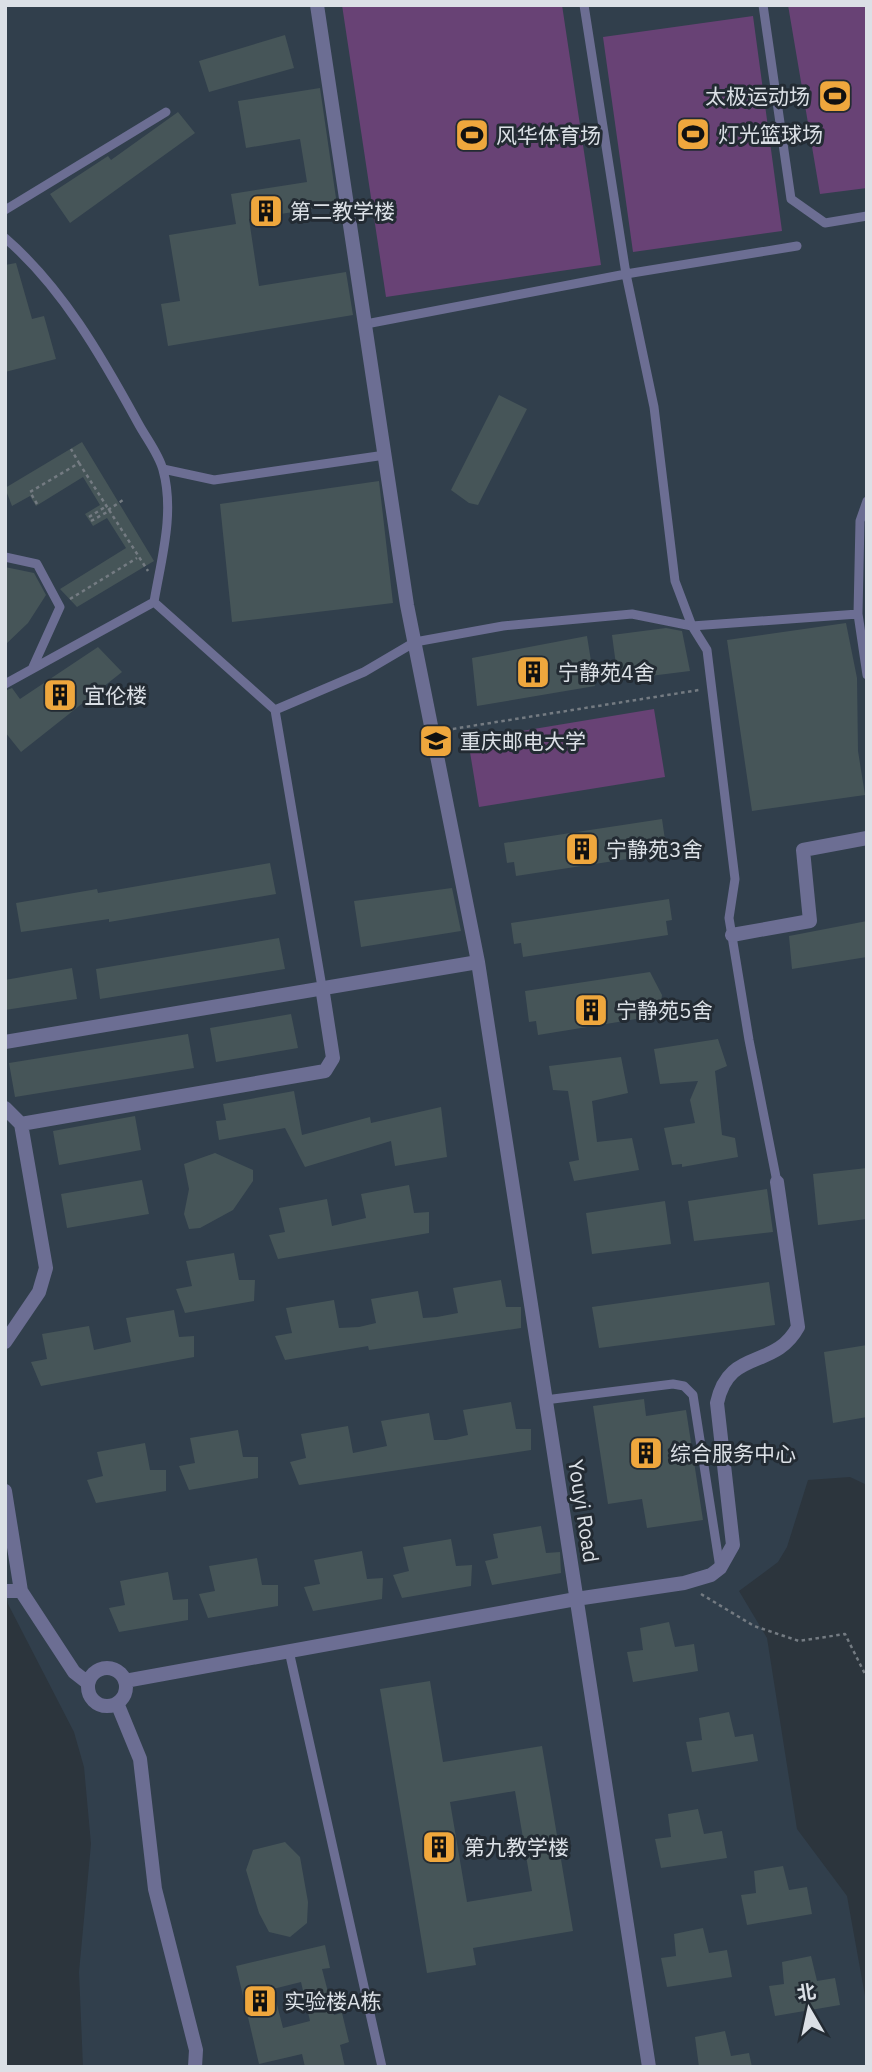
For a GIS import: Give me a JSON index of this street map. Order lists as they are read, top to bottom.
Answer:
{
  "streets": {
    "street": ["Youyi Road"]
  },
  "places": {
    "sports": ["太极运动场", "灯光篮球场", "风华体育场"],
    "building": [
      "第二教学楼",
      "宁静苑4舍",
      "宜伦楼",
      "宁静苑3舍",
      "宁静苑5舍",
      "综合服务中心",
      "第九教学楼",
      "实验楼A栋"
    ],
    "school or university": ["重庆邮电大学"]
  },
  "north": "top"
}
